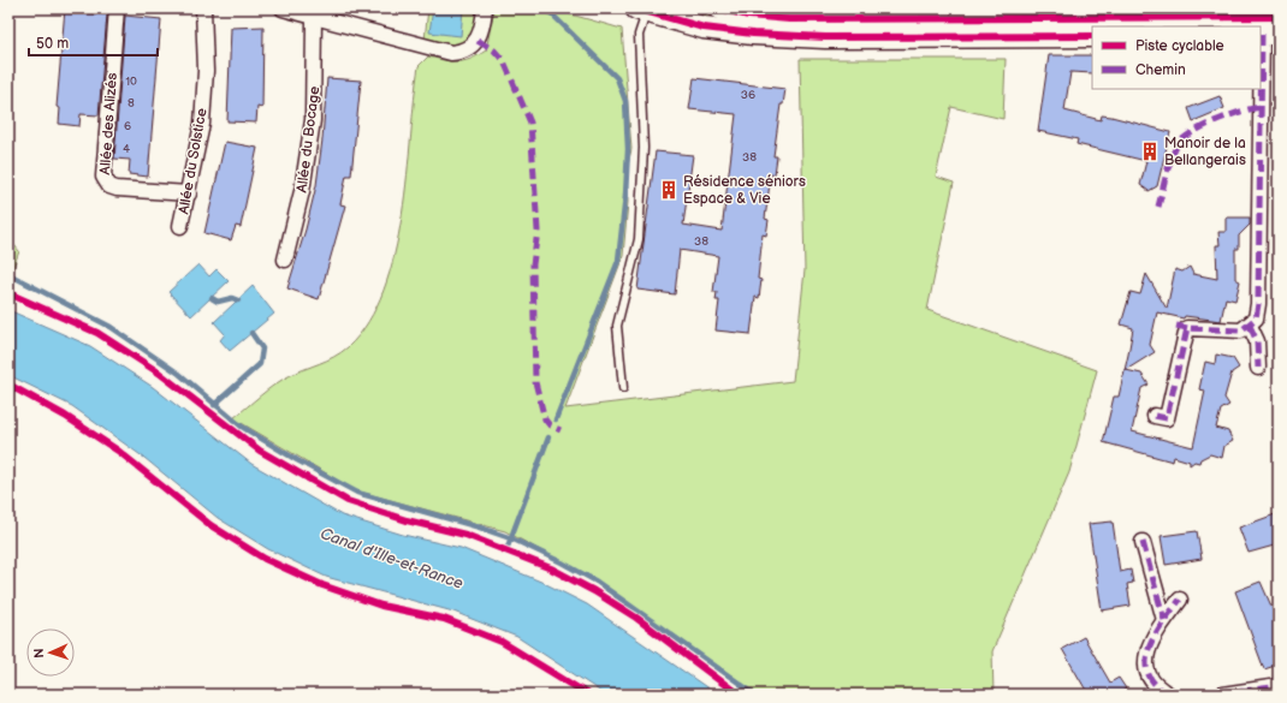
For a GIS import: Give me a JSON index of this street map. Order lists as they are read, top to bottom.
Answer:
{
  "streets": {
    "street": ["Allée des Alizés", "Allée du Bocage", "Allée du Solstice"]
  },
  "crossings": [
    ["Allée des Alizés", "Allée du Solstice"]
  ],
  "water": ["Canal d'Ille-et-Rance"],
  "places": {
    "building": ["Manoir de la Bellangerais", "Résidence séniors Espace & Vie"]
  },
  "house_numbers": [
    "10",
    "36",
    "8",
    "6",
    "4",
    "38",
    "38"
  ],
  "legend": ["Piste cyclable", "Chemin"],
  "scale_bar": "50 m",
  "north": "left"
}
